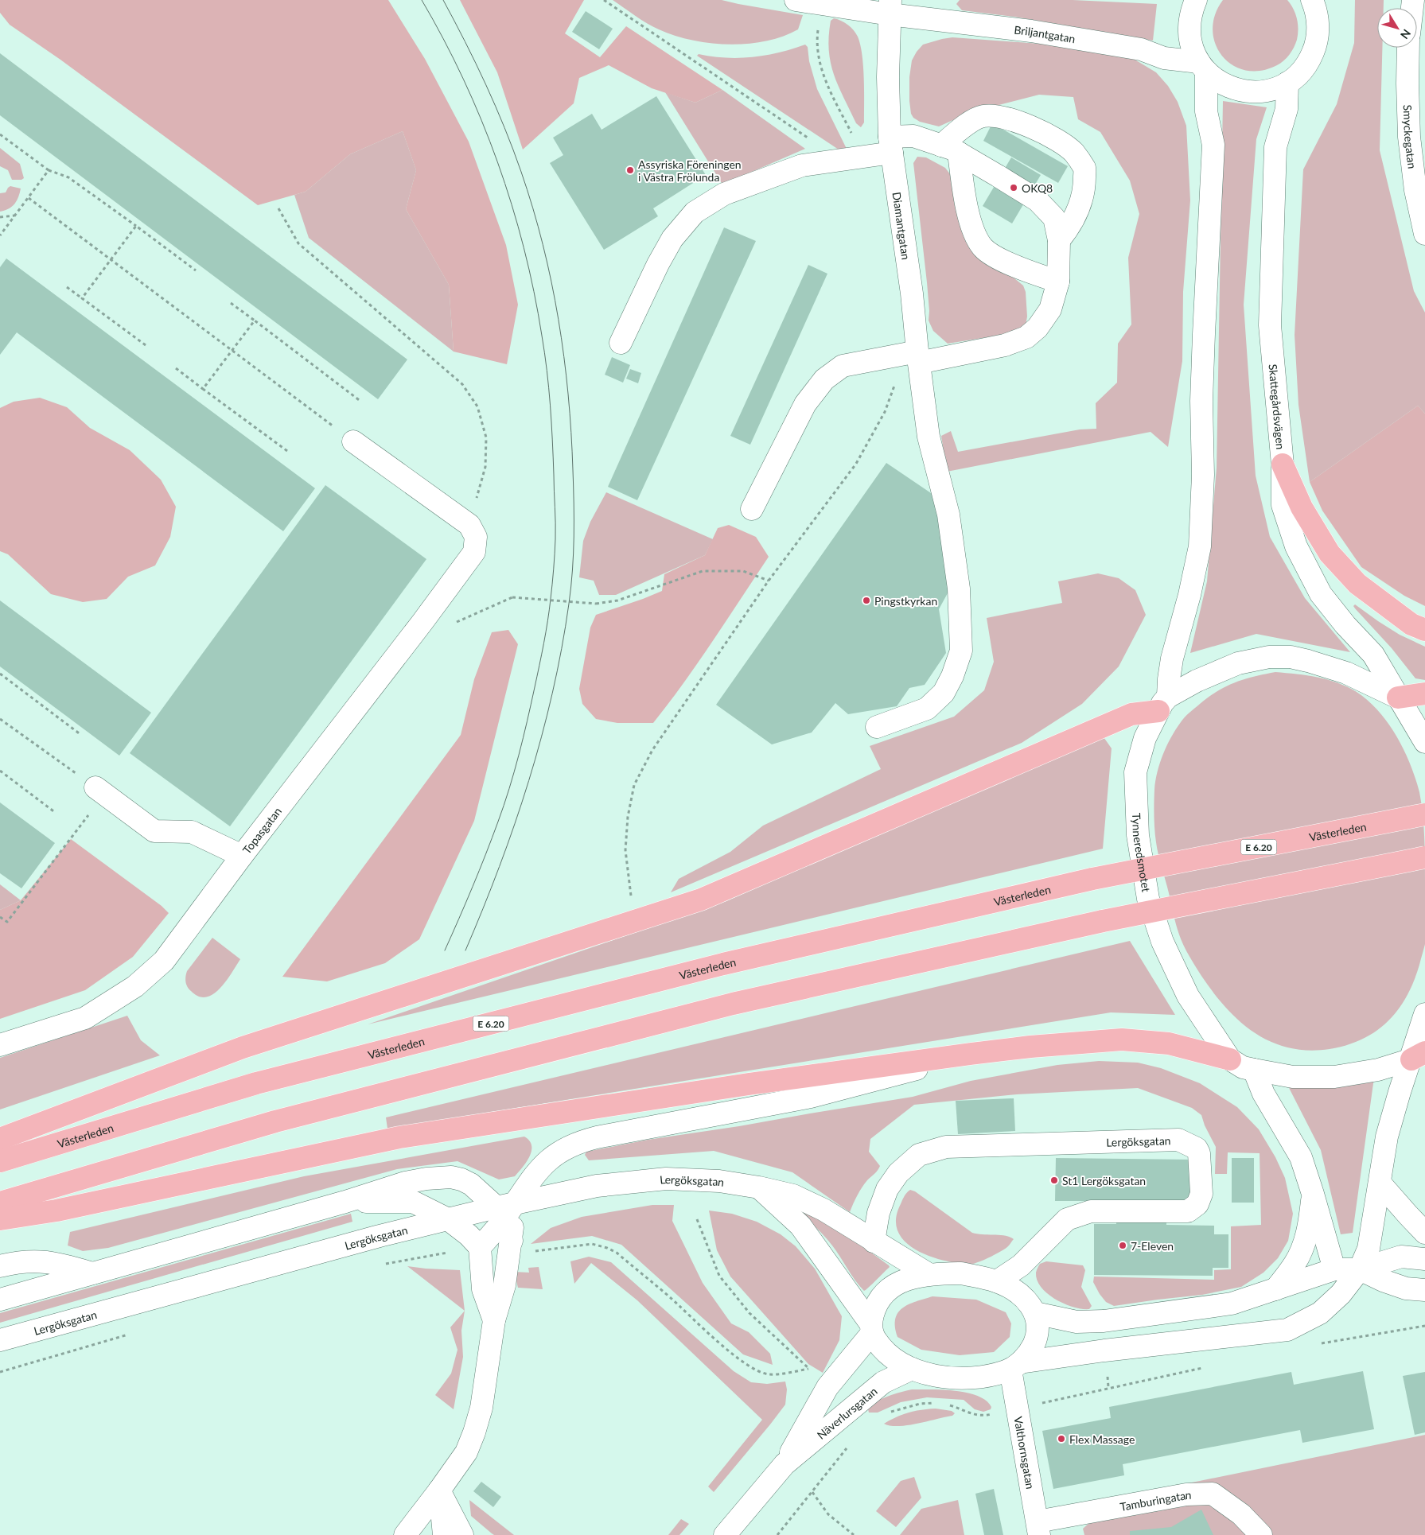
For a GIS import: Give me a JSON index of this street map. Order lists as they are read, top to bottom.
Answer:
{
  "streets": {
    "highway": ["Västerleden", "E 6.20"],
    "street": [
      "Briljantgatan",
      "Smyckegatan",
      "Diamantgatan",
      "Skattegårdsvägen",
      "Topasgatan",
      "Tynneredsmotet",
      "Lergöksgatan",
      "Näverlursgatan",
      "Valthornsgatan",
      "Tamburingatan"
    ]
  },
  "crossings": [
    ["Briljantgatan", "Diamantgatan"],
    ["Lergöksgatan", "Näverlursgatan"],
    ["Lergöksgatan", "Valthornsgatan"],
    ["Näverlursgatan", "Valthornsgatan"],
    ["Valthornsgatan", "Tamburingatan"]
  ],
  "places": [
    "Assyriska Föreningen i Västra Frölunda",
    "OKQ8",
    "Pingstkyrkan",
    "St1 Lergöksgatan",
    "7-Eleven",
    "Flex Massage"
  ],
  "north": "bottom right"
}
